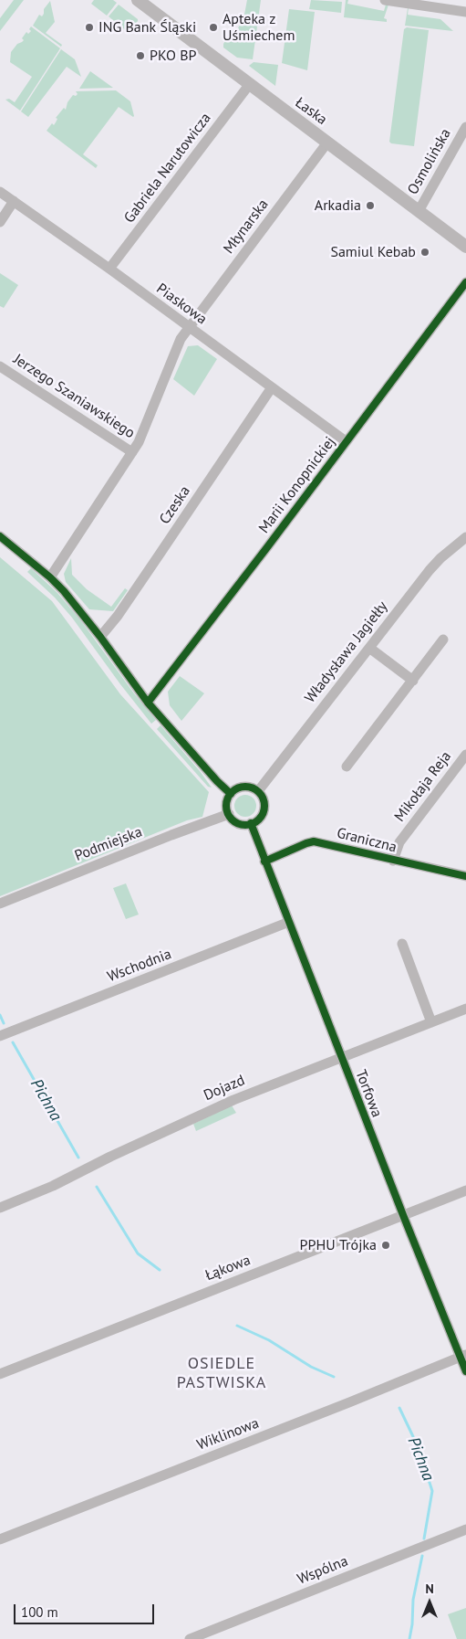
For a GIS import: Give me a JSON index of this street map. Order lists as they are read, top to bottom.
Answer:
{
  "streets": {
    "street": [
      "Łaska",
      "Osmolińska",
      "Gabriela Narutowicza",
      "Młynarska",
      "Piaskowa",
      "Jerzego Szaniawskiego",
      "Marii Konopnickiej",
      "Czeska",
      "Władysława Jagiełły",
      "Mikołaja Reja",
      "Graniczna",
      "Podmiejska",
      "Wschodnia",
      "Dojazd",
      "Torfowa",
      "Łąkowa",
      "Wiklinowa",
      "Wspólna"
    ]
  },
  "crossings": [
    ["Łaska", "Osmolińska"],
    ["Łaska", "Gabriela Narutowicza"],
    ["Łaska", "Młynarska"],
    ["Gabriela Narutowicza", "Piaskowa"],
    ["Młynarska", "Piaskowa"],
    ["Młynarska", "Jerzego Szaniawskiego"],
    ["Piaskowa", "Marii Konopnickiej"],
    ["Piaskowa", "Czeska"],
    ["Władysława Jagiełły", "Podmiejska"],
    ["Władysława Jagiełły", "Torfowa"],
    ["Mikołaja Reja", "Graniczna"],
    ["Graniczna", "Torfowa"],
    ["Podmiejska", "Torfowa"],
    ["Wschodnia", "Torfowa"],
    ["Dojazd", "Torfowa"],
    ["Torfowa", "Łąkowa"],
    ["Torfowa", "Wiklinowa"]
  ],
  "districts": ["OSIEDLE PASTWISKA"],
  "water": ["Pichna"],
  "places": [
    "ING Bank Śląski",
    "Apteka z Uśmiechem",
    "PKO BP",
    "Arkadia",
    "Samiul Kebab",
    "PPHU Trójka"
  ],
  "scale_bar": "100 m",
  "north": "top"
}
